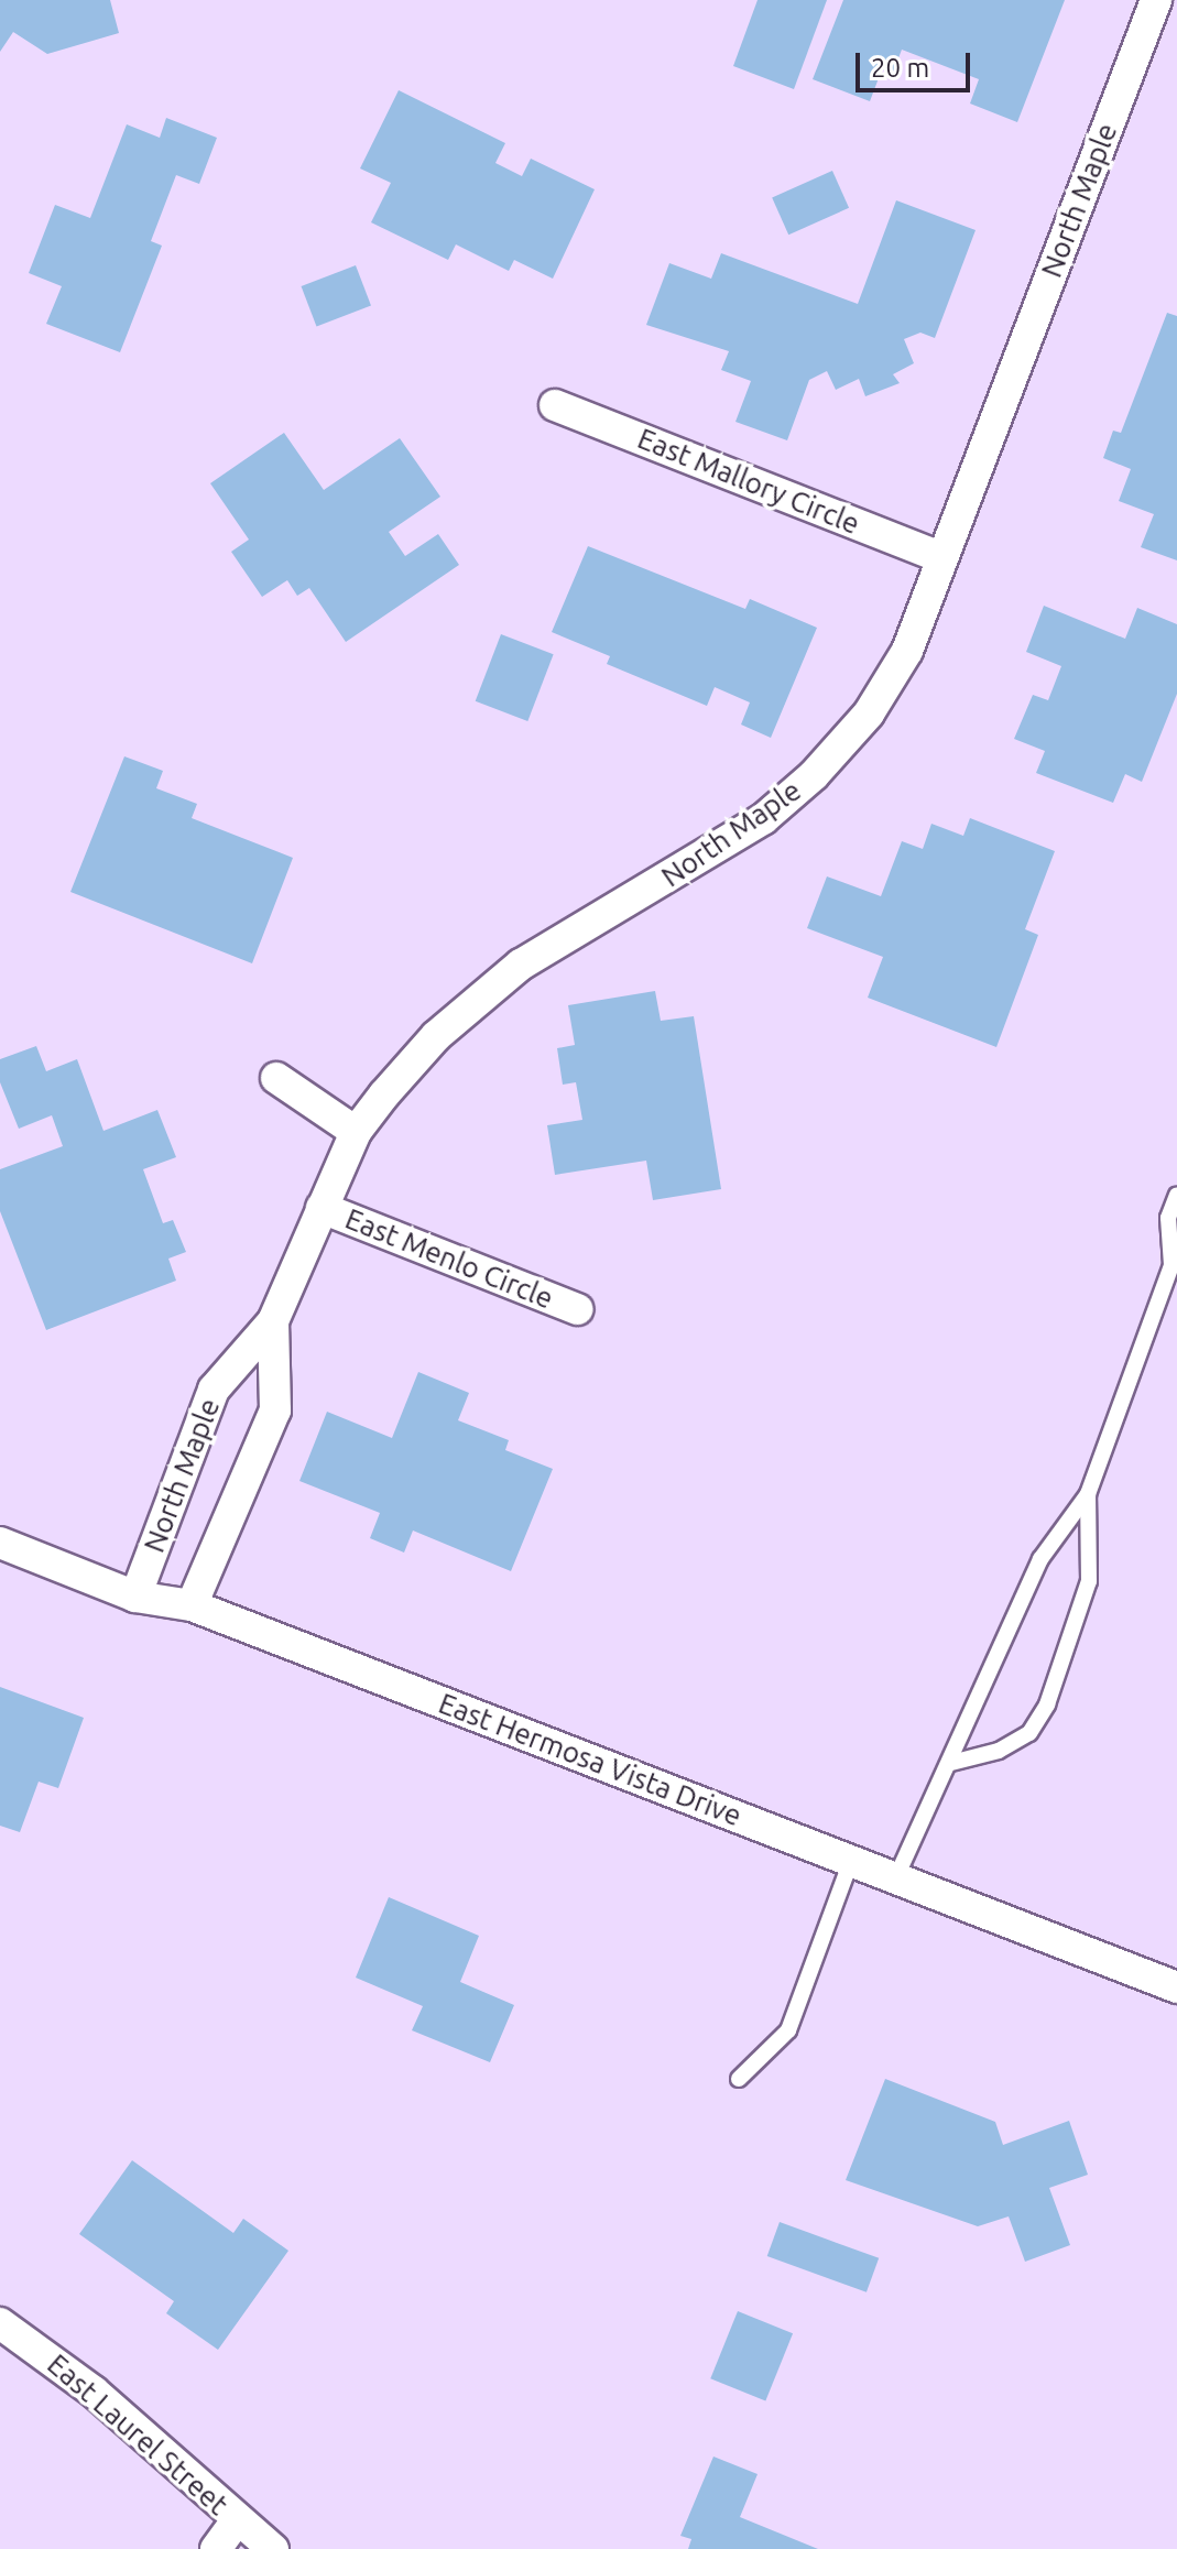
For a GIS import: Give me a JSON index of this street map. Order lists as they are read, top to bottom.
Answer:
{
  "streets": {
    "street": [
      "North Maple",
      "East Mallory Circle",
      "East Menlo Circle",
      "East Hermosa Vista Drive",
      "East Laurel Street"
    ]
  },
  "crossings": [
    ["North Maple", "East Mallory Circle"],
    ["North Maple", "East Menlo Circle"],
    ["North Maple", "East Hermosa Vista Drive"]
  ],
  "scale_bar": "20 m"
}
